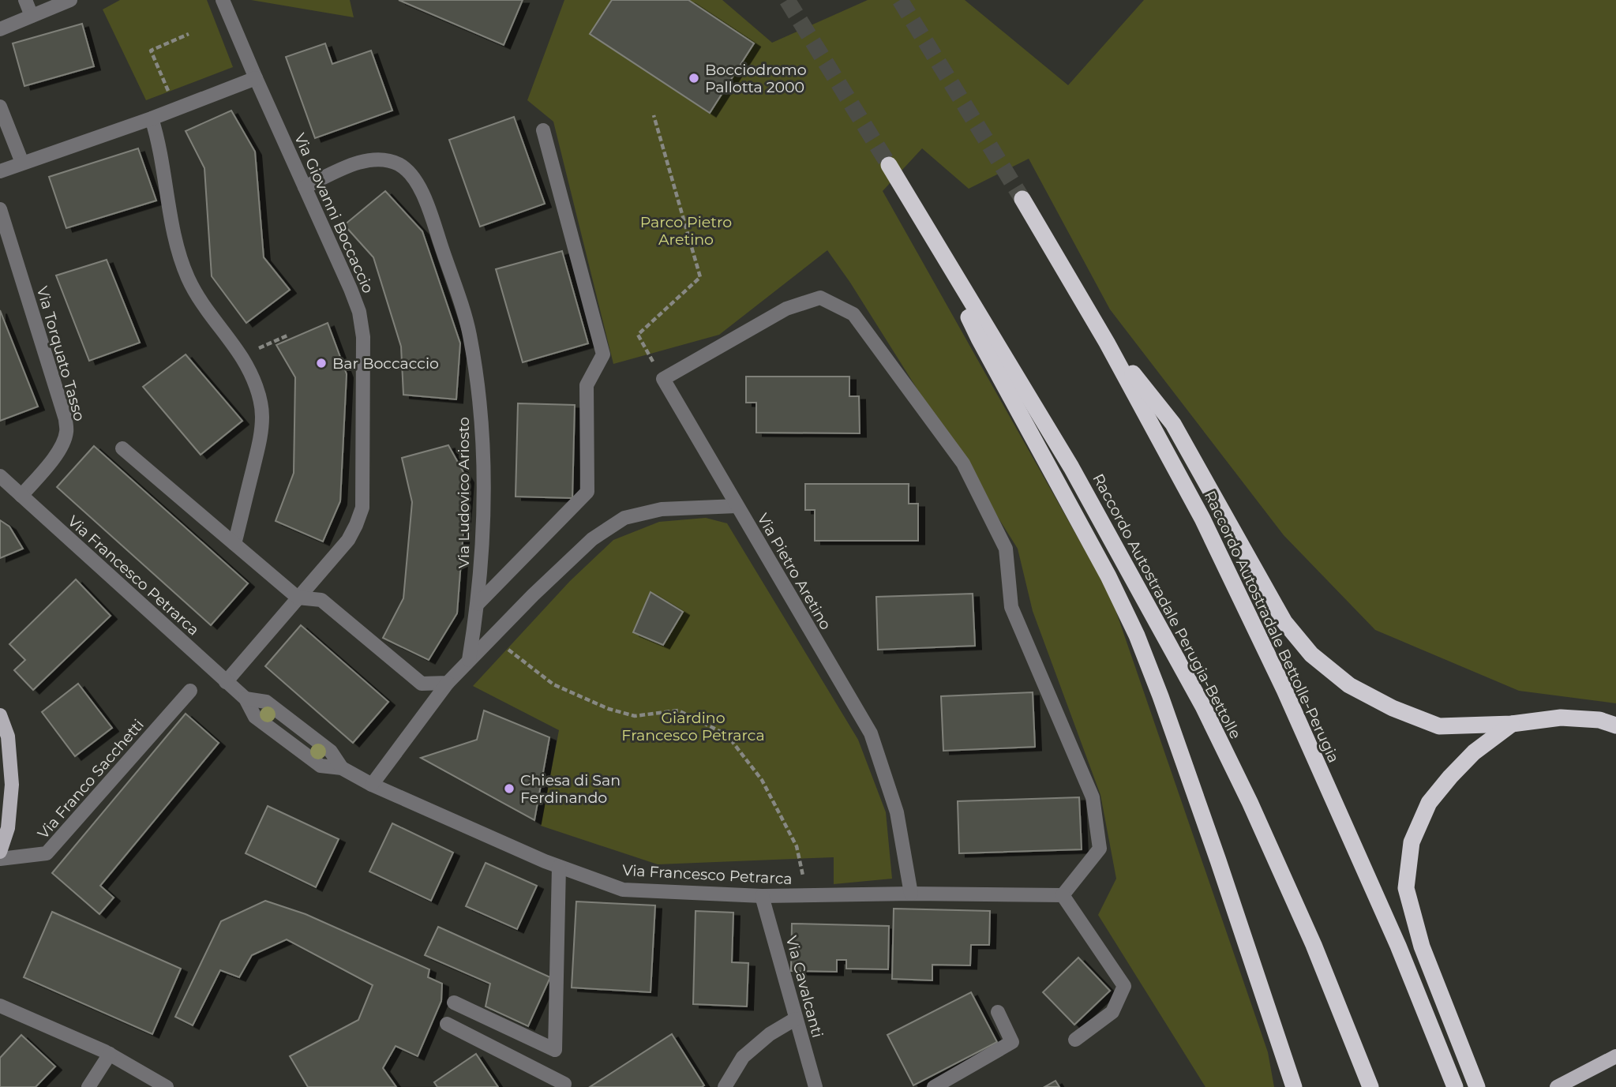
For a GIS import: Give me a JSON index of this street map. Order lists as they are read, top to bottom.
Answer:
{
  "streets": {
    "highway": ["Raccordo Autostradale Perugia-Bettolle", "Raccordo Autostradale Bettolle-Perugia"],
    "street": [
      "Via Giovanni Boccaccio",
      "Via Torquato Tasso",
      "Via Ludovico Ariosto",
      "Via Pietro Aretino",
      "Via Francesco Petrarca",
      "Via Franco Sacchetti",
      "Via Cavalcanti"
    ]
  },
  "crossings": [
    ["Via Giovanni Boccaccio", "Via Ludovico Ariosto"],
    ["Via Giovanni Boccaccio", "Via Francesco Petrarca"],
    ["Via Torquato Tasso", "Via Francesco Petrarca"],
    ["Via Ludovico Ariosto", "Via Pietro Aretino"],
    ["Via Pietro Aretino", "Via Francesco Petrarca"],
    ["Via Francesco Petrarca", "Via Cavalcanti"]
  ],
  "parks": ["Parco Pietro Aretino", "Giardino Francesco Petrarca"],
  "places": ["Bocciodromo Pallotta 2000", "Bar Boccaccio", "Chiesa di San Ferdinando"]
}
